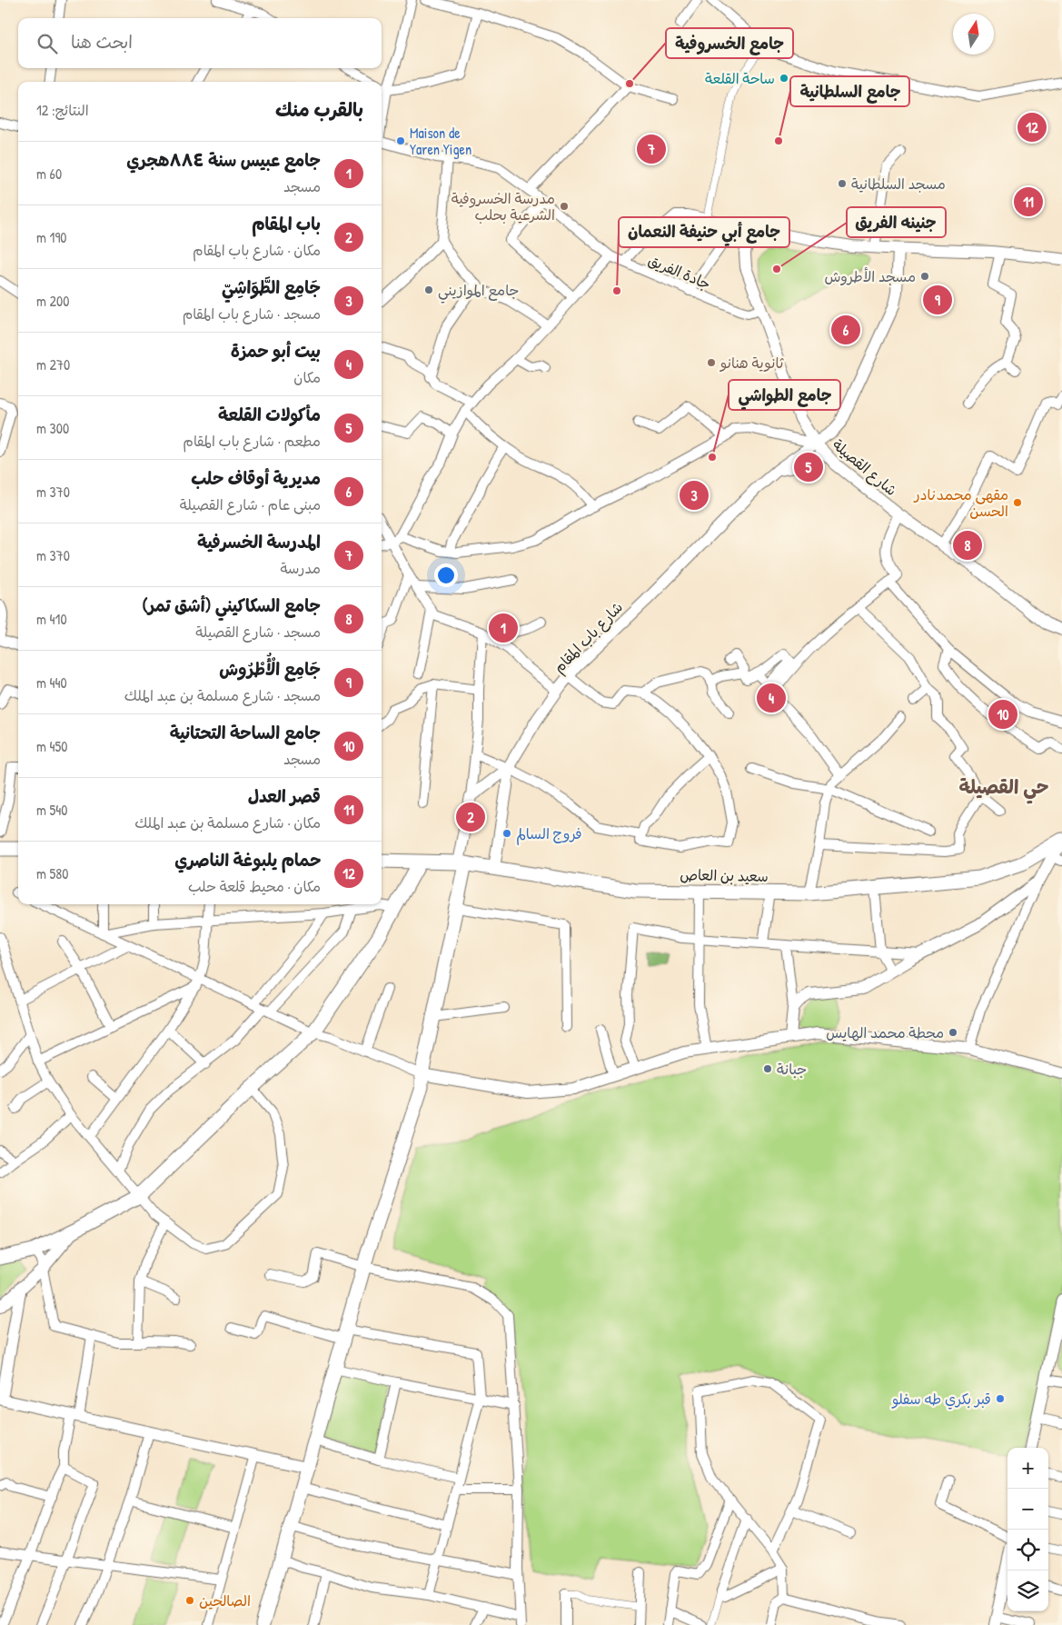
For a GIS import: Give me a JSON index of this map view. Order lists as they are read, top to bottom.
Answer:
{
  "streets": {
    "main road": ["سعيد بن العاص"],
    "street": ["جادة الفريق", "شارع القصيلة", "شارع باب المقام"]
  },
  "crossings": [
    ["جادة الفريق", "شارع القصيلة"],
    ["شارع القصيلة", "شارع باب المقام"],
    ["شارع باب المقام", "سعيد بن العاص"]
  ],
  "districts": ["حي القصيلة"],
  "places": [
    "ساحة القلعة",
    "جامع الخسروفية",
    "Maison de Yaren Yigen",
    "جامع السلطانية",
    "مسجد السلطانية",
    "مدرسة الخسروفية الشرعية بحلب",
    "جنينه الفريق",
    "مسجد الأطروش",
    "جامع الموازيني",
    "جامع أبي حنيفة النعمان",
    "ثانوية هنانو",
    "جامع الطواشي",
    "مقهى محمدنادر الحسن",
    "فروج السالم",
    "محطة محمد الهايس",
    "جبانة",
    "قبر بكري طه سفلو",
    "الصالحين"
  ],
  "north": "top",
  "page": {
    "search": "ابحث هنا",
    "heading": ["بالقرب منك", "النتائج: 12"],
    "pins": [
      "12",
      "7",
      "11",
      "9",
      "6",
      "5",
      "3",
      "8",
      "1",
      "4",
      "10",
      "2"
    ],
    "list": [
      {
        "mark": "1",
        "name": "جامع عبيس سنة ٨٨٤هجري",
        "note": "مسجد",
        "value": "60 m"
      },
      {
        "mark": "2",
        "name": "باب المقام",
        "note": "مكان · شارع باب المقام",
        "value": "190 m"
      },
      {
        "mark": "3",
        "name": "جَامِع الطَّوَاشِيّ",
        "note": "مسجد · شارع باب المقام",
        "value": "200 m"
      },
      {
        "mark": "4",
        "name": "بيت أبو حمزة",
        "note": "مكان",
        "value": "270 m"
      },
      {
        "mark": "5",
        "name": "مأكولات القلعة",
        "note": "مطعم · شارع باب المقام",
        "value": "300 m"
      },
      {
        "mark": "6",
        "name": "مديرية أوقاف حلب",
        "note": "مبنى عام · شارع القصيلة",
        "value": "370 m"
      },
      {
        "mark": "7",
        "name": "المدرسة الخسرفية",
        "note": "مدرسة",
        "value": "370 m"
      },
      {
        "mark": "8",
        "name": "جامع السكاكيني (أشق تمر)",
        "note": "مسجد · شارع القصيلة",
        "value": "410 m"
      },
      {
        "mark": "9",
        "name": "جَامِع الْأُطْرُوش",
        "note": "مسجد · شارع مسلمة بن عبد الملك",
        "value": "440 m"
      },
      {
        "mark": "10",
        "name": "جامع الساحة التحتانية",
        "note": "مسجد",
        "value": "450 m"
      },
      {
        "mark": "11",
        "name": "قصر العدل",
        "note": "مكان · شارع مسلمة بن عبد الملك",
        "value": "540 m"
      },
      {
        "mark": "12",
        "name": "حمام يلبوغة الناصري",
        "note": "مكان · محيط قلعة حلب",
        "value": "580 m"
      }
    ],
    "map_buttons": ["+", "−"]
  }
}
